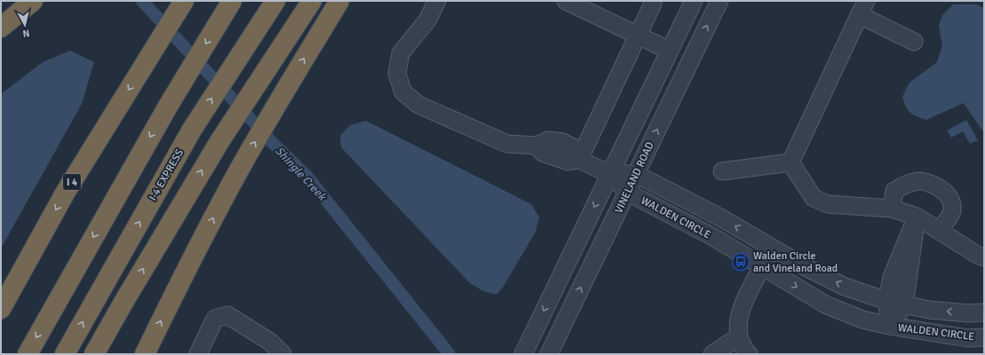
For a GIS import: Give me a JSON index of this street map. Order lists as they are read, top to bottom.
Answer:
{
  "streets": {
    "highway": ["I-4 EXPRESS", "I 4"],
    "street": ["VINELAND ROAD", "WALDEN CIRCLE"]
  },
  "crossings": [
    ["VINELAND ROAD", "WALDEN CIRCLE"]
  ],
  "water": ["Shingle Creek"],
  "places": {
    "bus stop": ["Walden Circle and Vineland Road"]
  },
  "north": "bottom"
}
